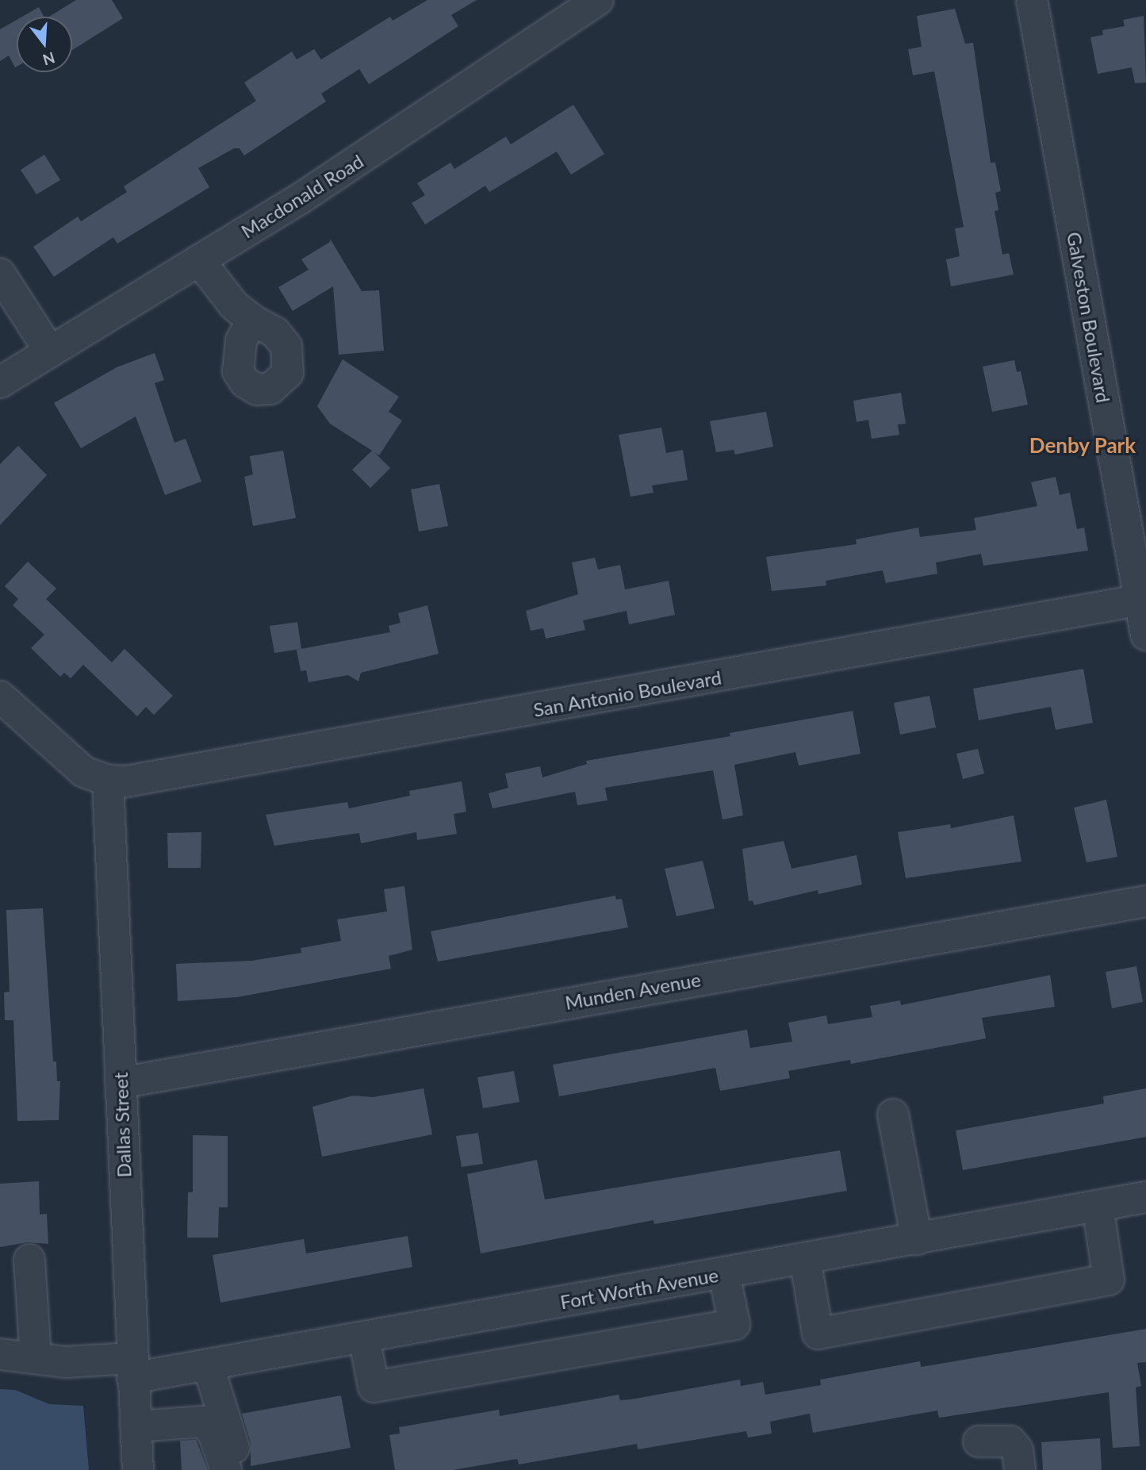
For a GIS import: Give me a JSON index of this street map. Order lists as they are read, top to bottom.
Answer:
{
  "streets": {
    "street": [
      "Macdonald Road",
      "Galveston Boulevard",
      "San Antonio Boulevard",
      "Munden Avenue",
      "Dallas Street",
      "Fort Worth Avenue"
    ]
  },
  "crossings": [
    ["Galveston Boulevard", "San Antonio Boulevard"],
    ["San Antonio Boulevard", "Dallas Street"],
    ["Munden Avenue", "Dallas Street"],
    ["Dallas Street", "Fort Worth Avenue"]
  ],
  "districts": ["Denby Park"],
  "north": "bottom"
}
